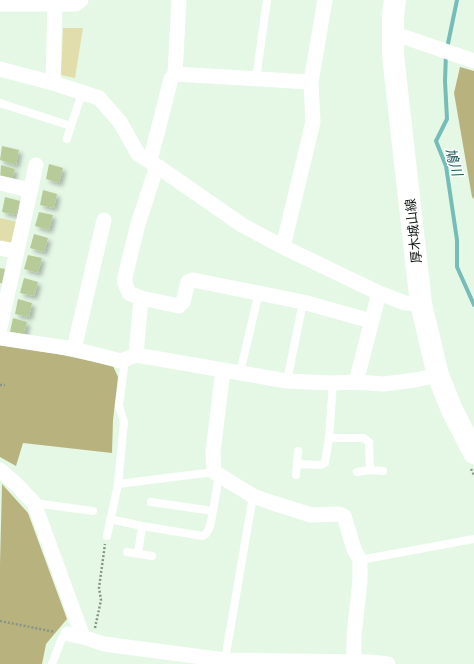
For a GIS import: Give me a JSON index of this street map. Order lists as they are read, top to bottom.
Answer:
{
  "streets": {
    "main road": ["厚木城山線"]
  },
  "water": ["鳩川"]
}
